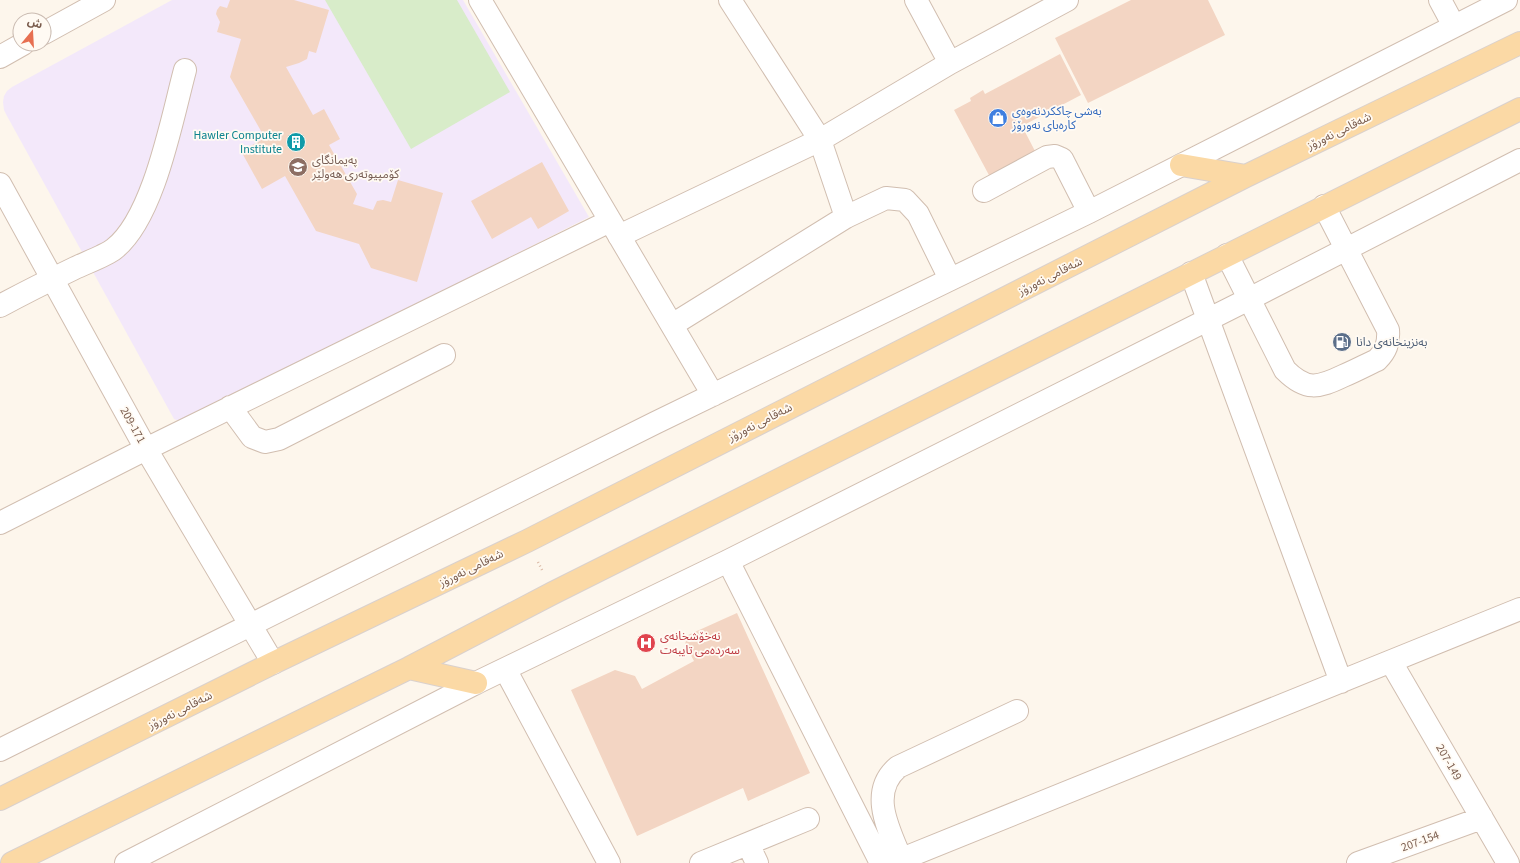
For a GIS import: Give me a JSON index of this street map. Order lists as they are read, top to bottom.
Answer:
{
  "streets": {
    "main road": ["شەقامی نەورۆز"],
    "street": ["209-171", "207-149", "207-154"]
  },
  "crossings": [
    ["شەقامی نەورۆز", "209-171"],
    ["207-149", "207-154"]
  ],
  "places": {
    "shop": ["به‌شی چاككردنه‌وه‌ی كاره‌بای نه‌ورۆز"],
    "building": ["Hawler Computer Institute"],
    "school or university": ["پەیمانگای کۆمپیوتەری هەولێر"],
    "fuel station": ["بەنزینخانەی دانا"],
    "hospital": ["نەخۆشخانەی سەردەمی تایبەت"]
  },
  "north": "top"
}
